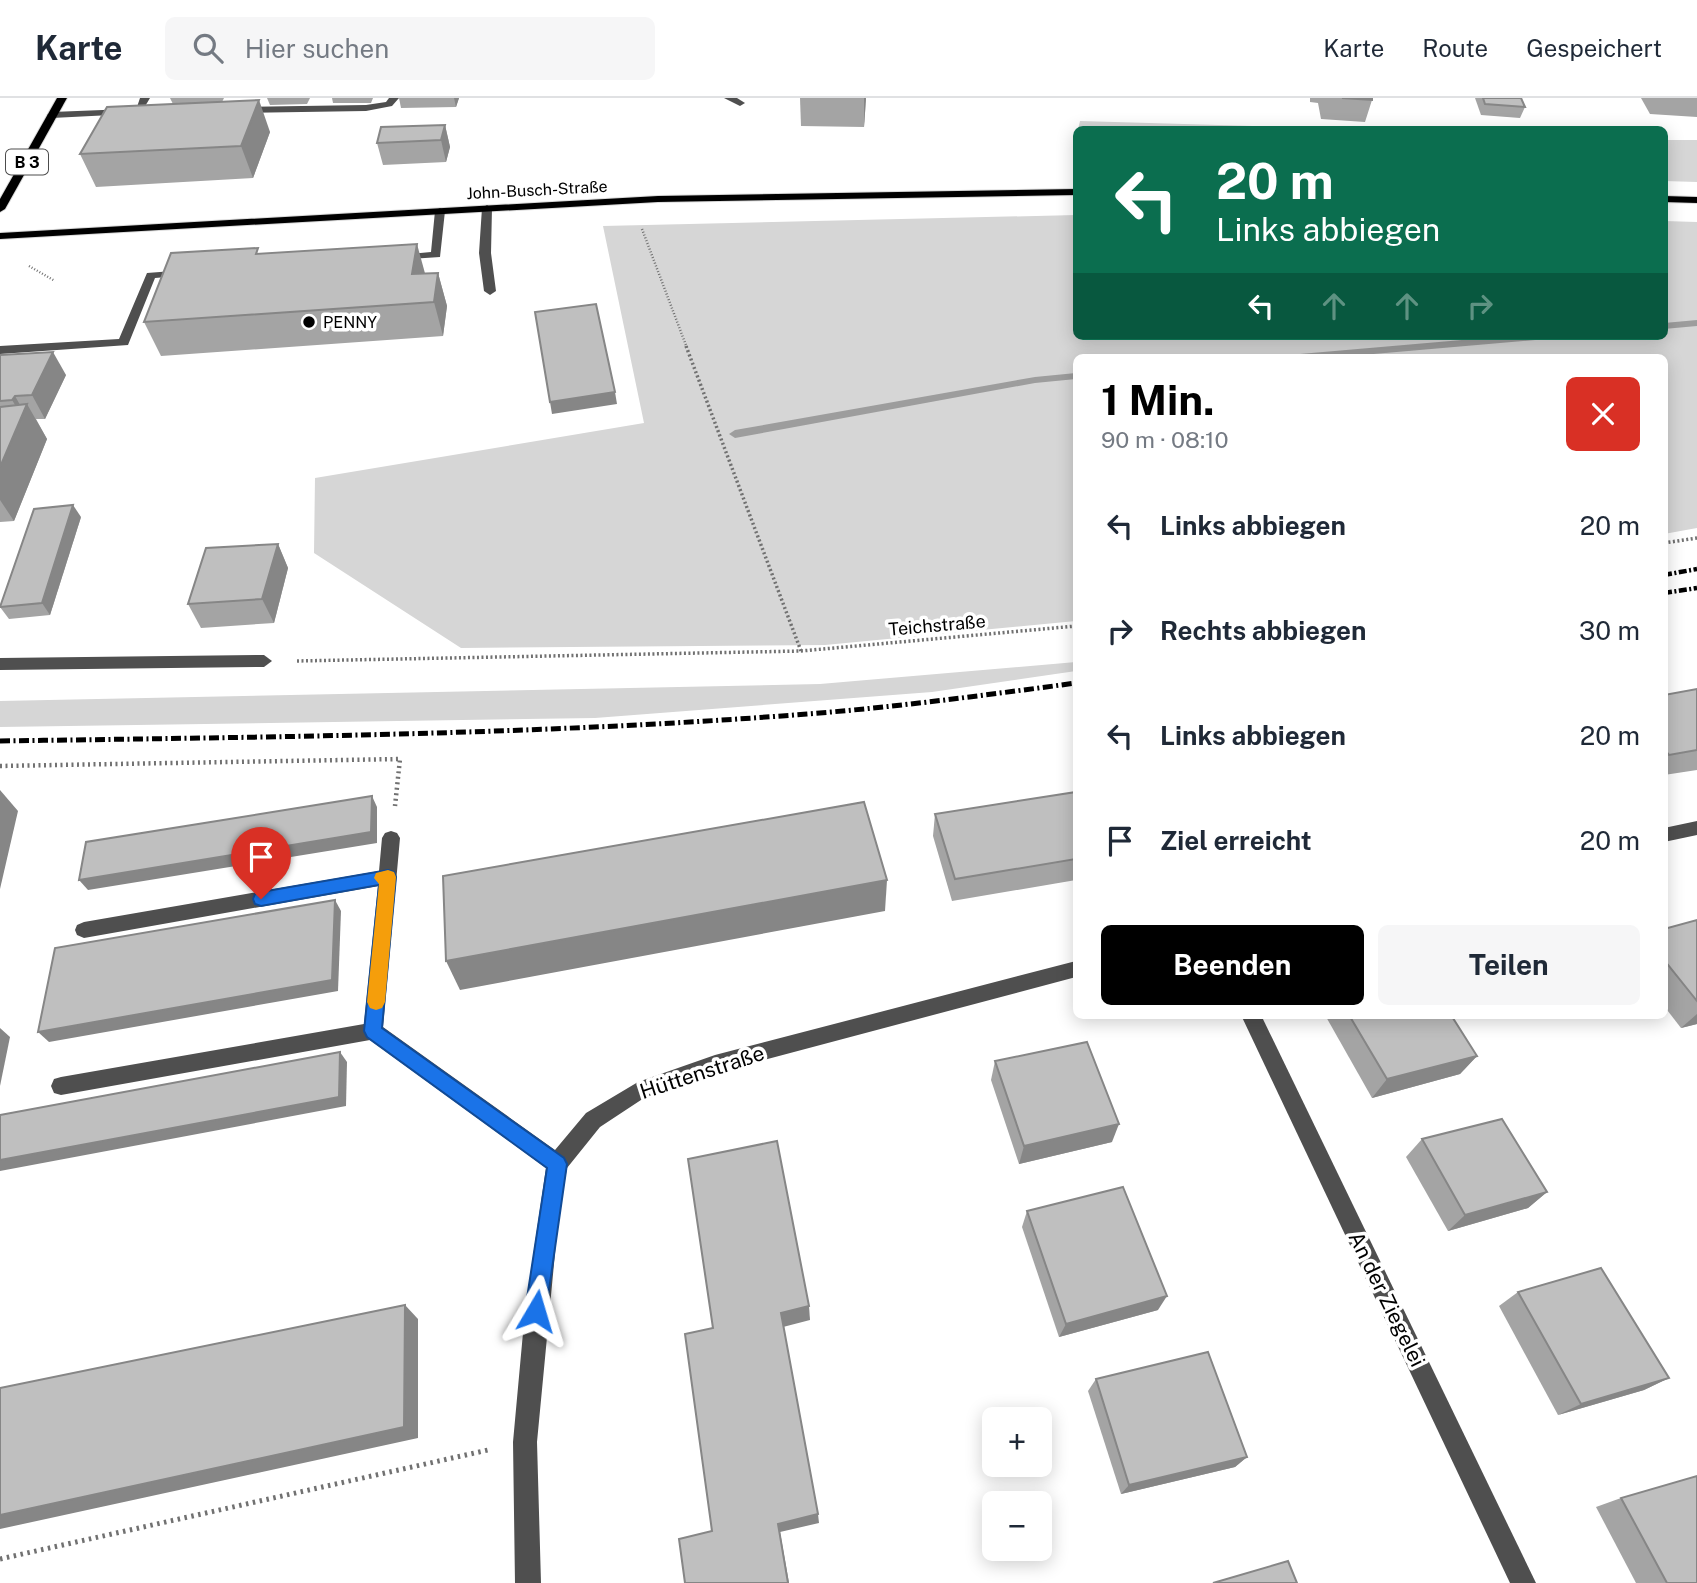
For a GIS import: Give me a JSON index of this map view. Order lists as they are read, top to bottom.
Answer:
{
  "streets": {
    "main road": ["B 3", "John-Busch-Straße"],
    "street": ["Hüttenstraße", "An der Ziegelei"],
    "path": ["Teichstraße"]
  },
  "places": ["PENNY"],
  "page": {
    "header": "Karte",
    "search": "Hier suchen",
    "nav": ["Karte", "Route", "Gespeichert"],
    "turn": ["20 m", "Links abbiegen"],
    "heading": ["1 Min.", "90 m · 08:10"],
    "list": [
      {
        "name": "Links abbiegen",
        "value": "20 m"
      },
      {
        "name": "Rechts abbiegen",
        "value": "30 m"
      },
      {
        "name": "Links abbiegen",
        "value": "20 m"
      },
      {
        "name": "Ziel erreicht",
        "value": "20 m"
      }
    ],
    "buttons": ["Beenden", "Teilen"],
    "map_buttons": ["+", "−"]
  }
}
